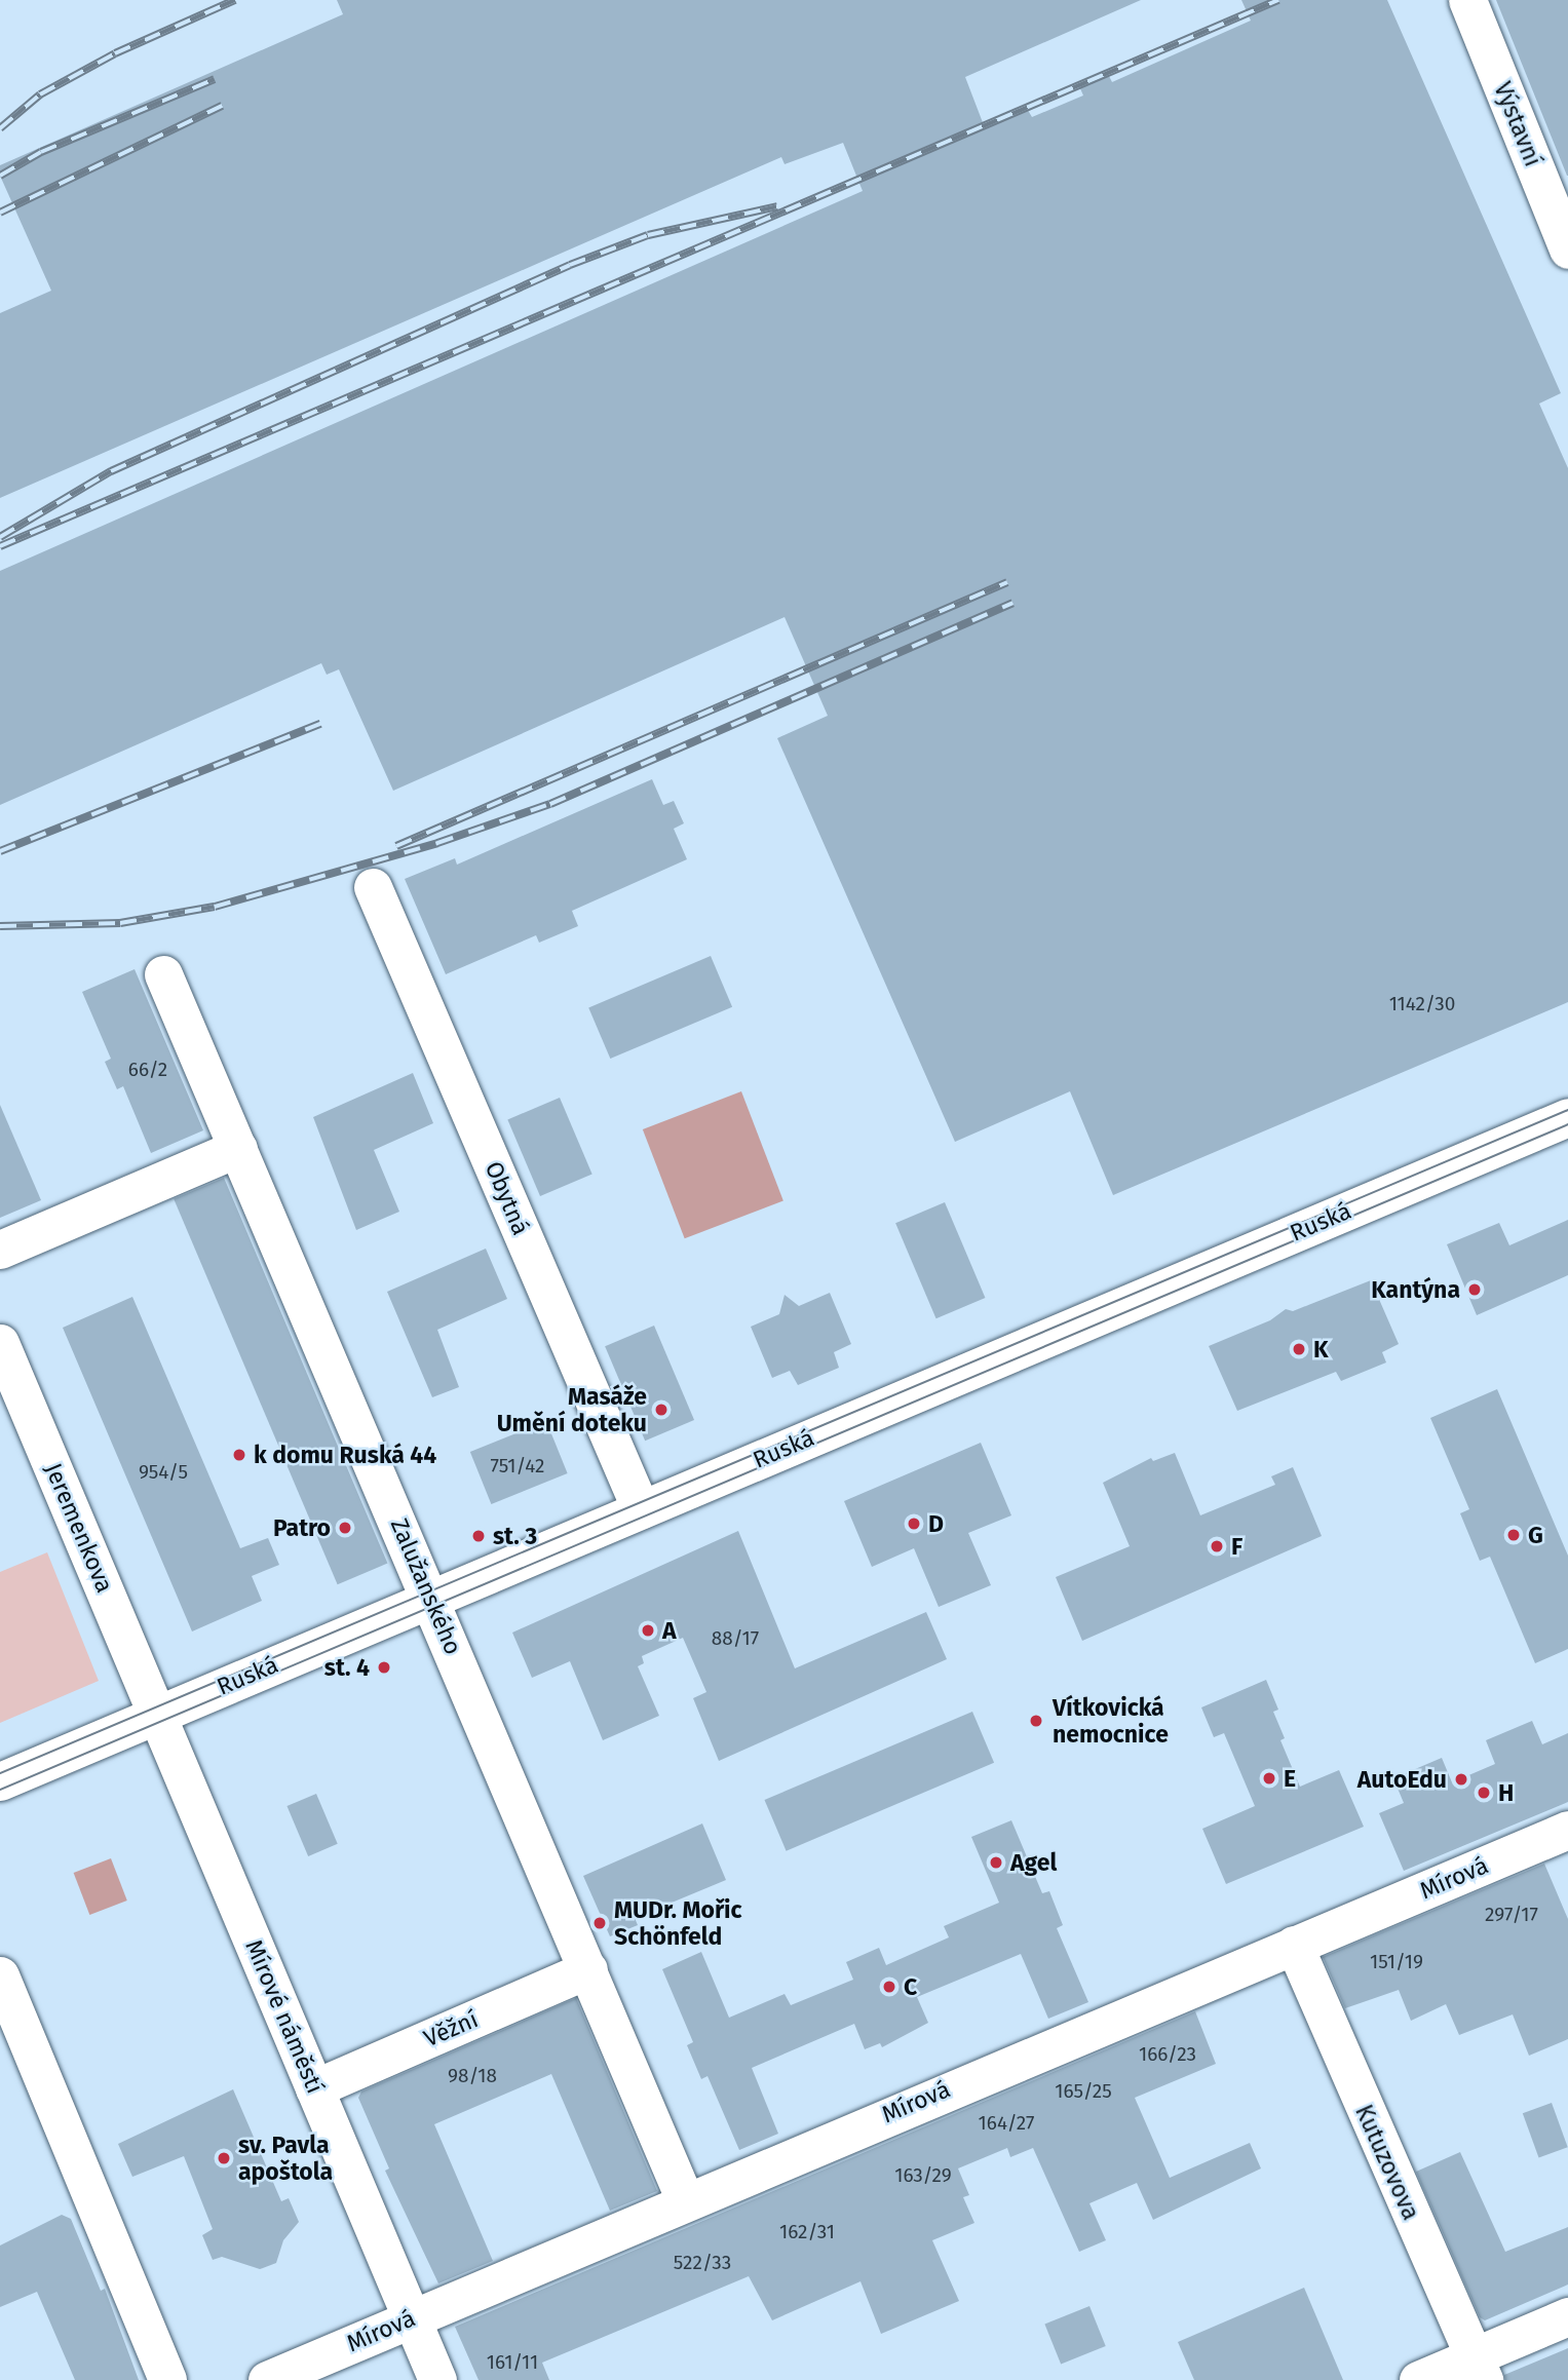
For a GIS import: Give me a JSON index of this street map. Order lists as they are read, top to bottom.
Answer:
{
  "streets": {
    "street": [
      "Výstavní",
      "Obytná",
      "Ruská",
      "Jeremenkova",
      "Zalužanského",
      "Mírová",
      "Mírové náměstí",
      "Věžní",
      "Kutuzovova"
    ]
  },
  "crossings": [
    ["Obytná", "Ruská"],
    ["Ruská", "Jeremenkova"],
    ["Ruská", "Zalužanského"],
    ["Ruská", "Mírové náměstí"],
    ["Jeremenkova", "Mírové náměstí"],
    ["Zalužanského", "Mírová"],
    ["Zalužanského", "Věžní"],
    ["Mírová", "Mírové náměstí"],
    ["Mírová", "Kutuzovova"],
    ["Mírové náměstí", "Věžní"]
  ],
  "places": [
    "Kantýna",
    "K",
    "Masáže Umění doteku",
    "k domu Ruská 44",
    "D",
    "Patro",
    "G",
    "st. 3",
    "F",
    "A",
    "st. 4",
    "Vítkovická nemocnice",
    "E",
    "AutoEdu",
    "H",
    "Agel",
    "MUDr. Mořic Schönfeld",
    "C",
    "sv. Pavla apoštola"
  ],
  "house_numbers": [
    "1142/30",
    "66/2",
    "751/42",
    "954/5",
    "88/17",
    "297/17",
    "151/19",
    "166/23",
    "98/18",
    "165/25",
    "164/27",
    "163/29",
    "162/31",
    "522/33",
    "161/11"
  ]
}
